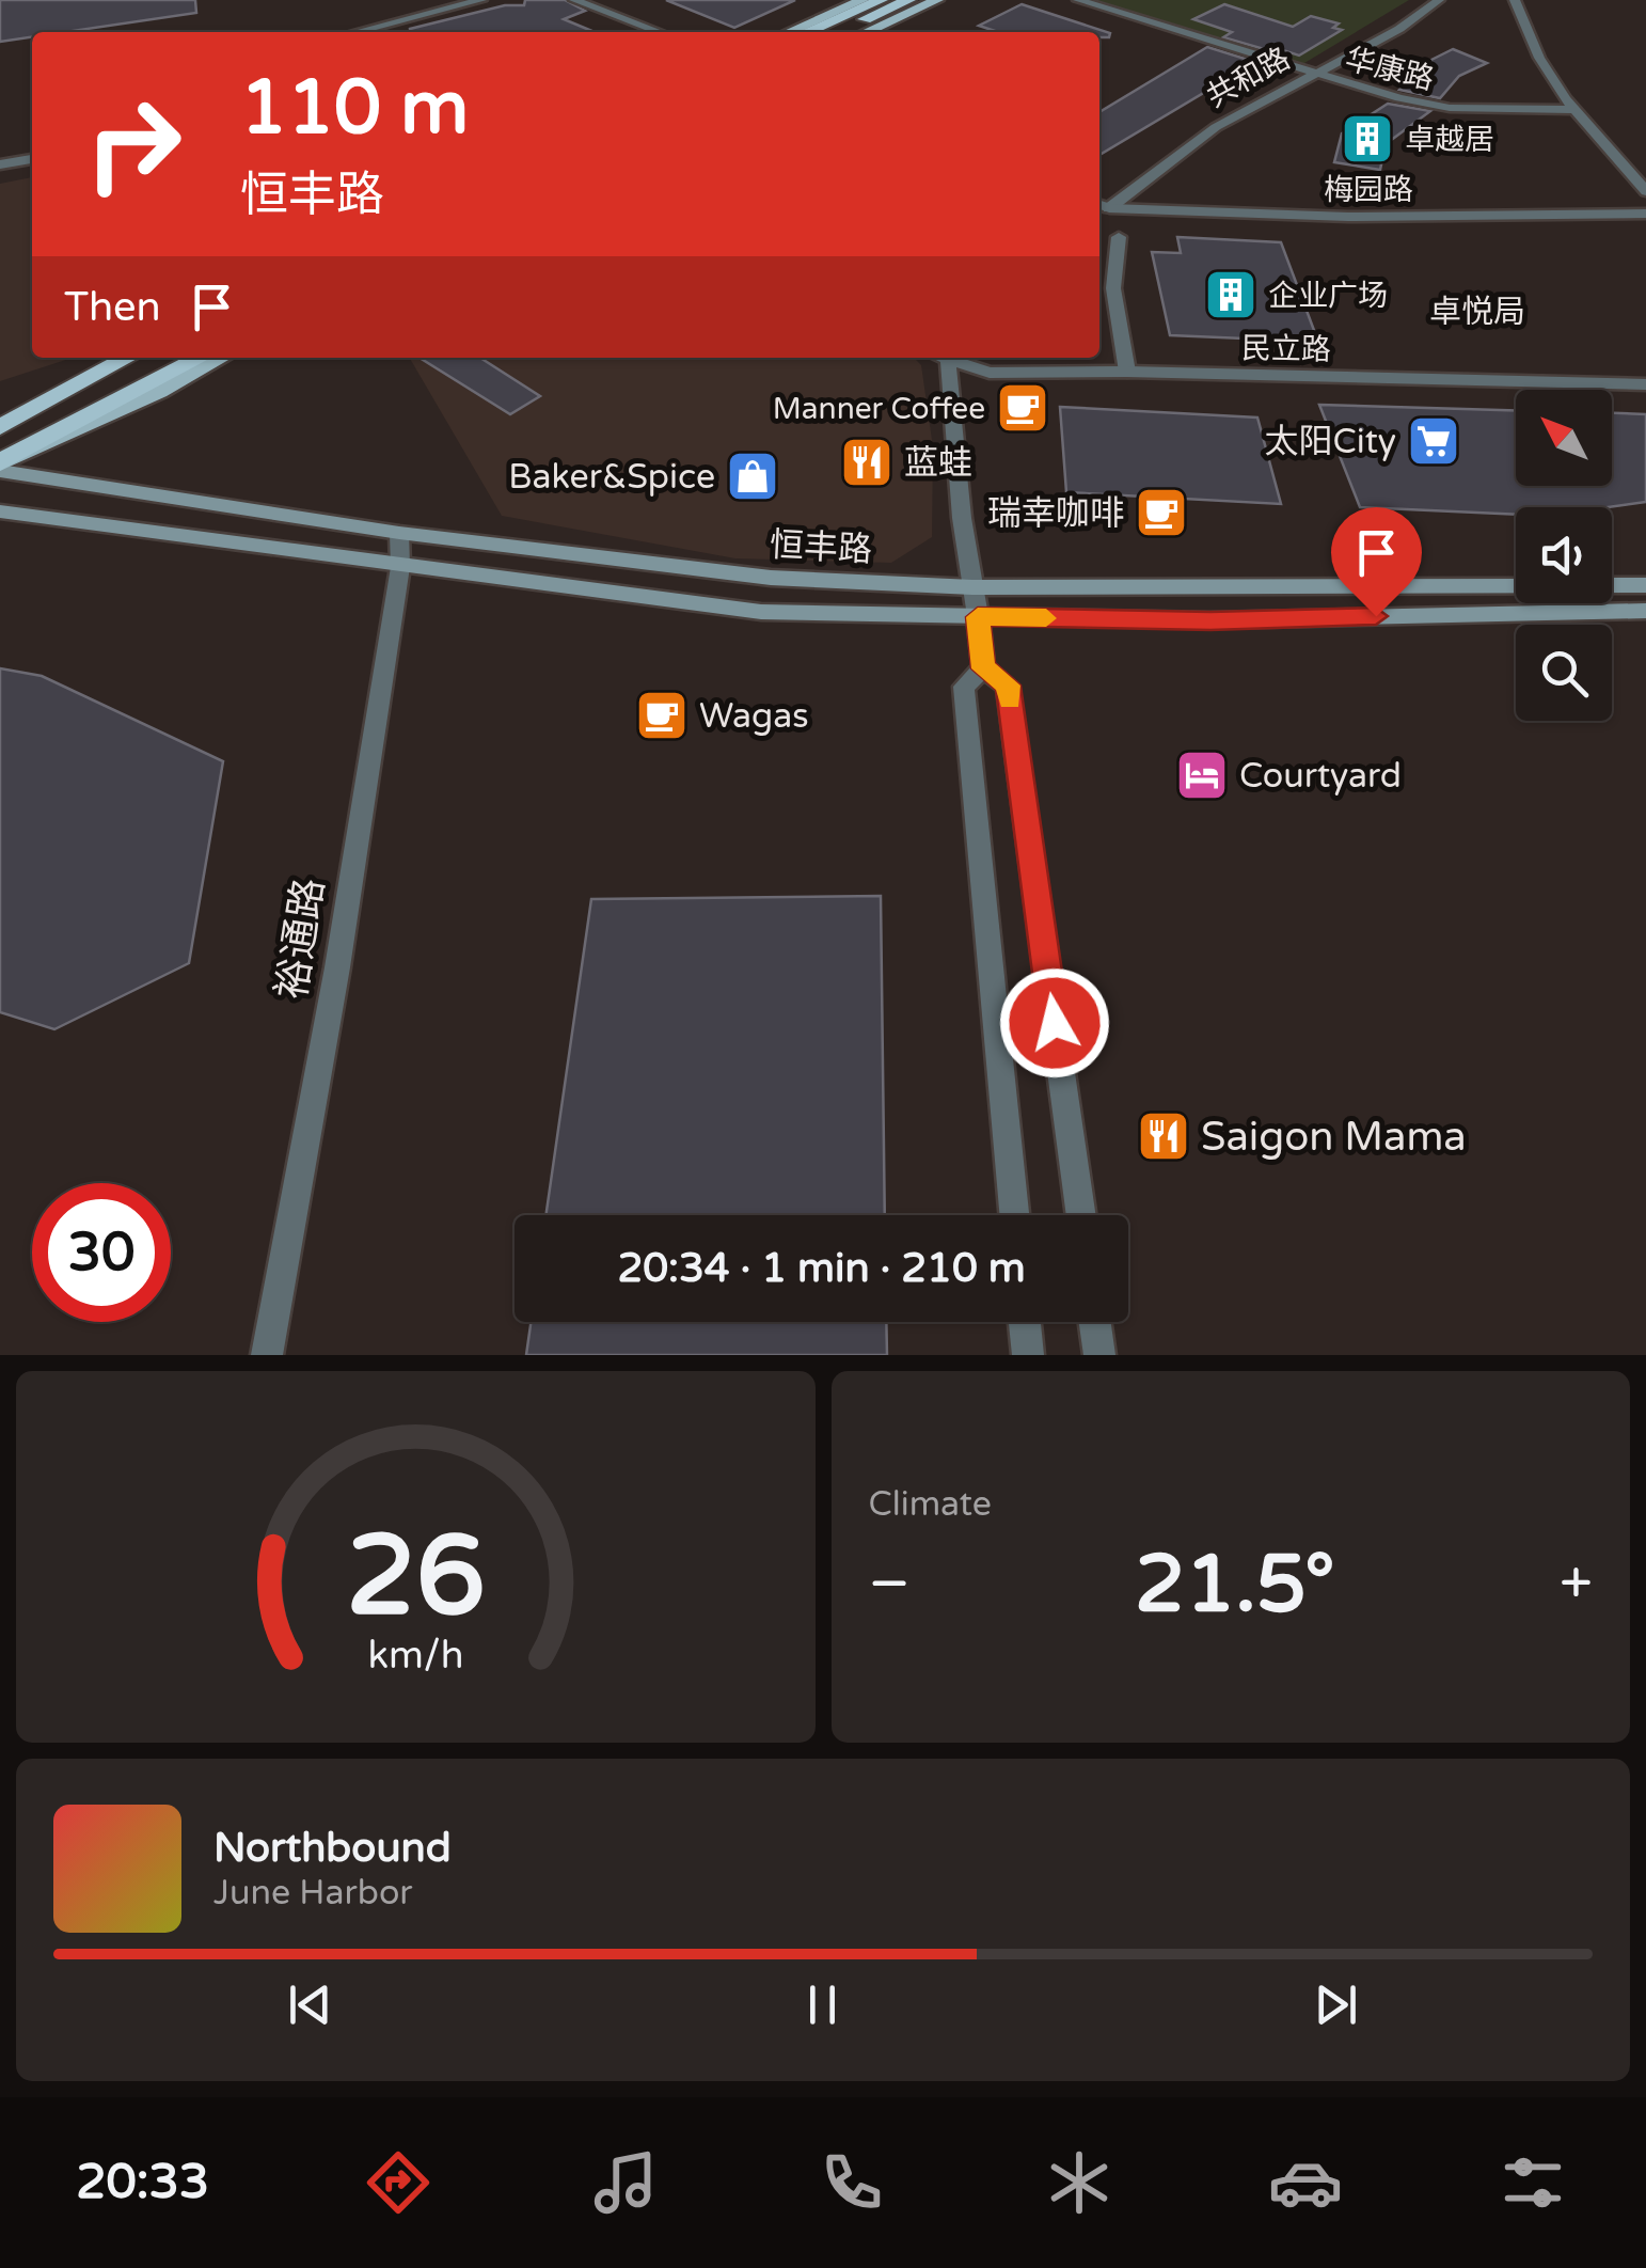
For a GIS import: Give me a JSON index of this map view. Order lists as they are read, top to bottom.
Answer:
{
  "streets": {
    "main road": ["恒丰路"],
    "street": [
      "华康路",
      "共和路",
      "梅园路",
      "民立路",
      "裕通路"
    ]
  },
  "crossings": [
    ["华康路", "共和路"],
    ["共和路", "梅园路"],
    ["恒丰路", "裕通路"]
  ],
  "districts": ["卓悦局"],
  "places": {
    "building": ["卓越居", "企业广场"],
    "cafe": ["Manner Coffee", "瑞幸咖啡", "Wagas"],
    "supermarket": ["太阳City"],
    "restaurant": ["蓝蛙", "Saigon Mama"],
    "shop": ["Baker&Spice"],
    "hotel": ["Courtyard"]
  },
  "north": "top left",
  "page": {
    "turn": ["110 m", "恒丰路"],
    "then": "Then",
    "limit": "30",
    "trip": "20:34 · 1 min · 210 m",
    "tile": "Climate",
    "heat": ["−", "21.5°", "+"],
    "song": ["Northbound", "June Harbor"],
    "tabs": "20:33",
    "gauge": ["26", "km/h"]
  }
}
